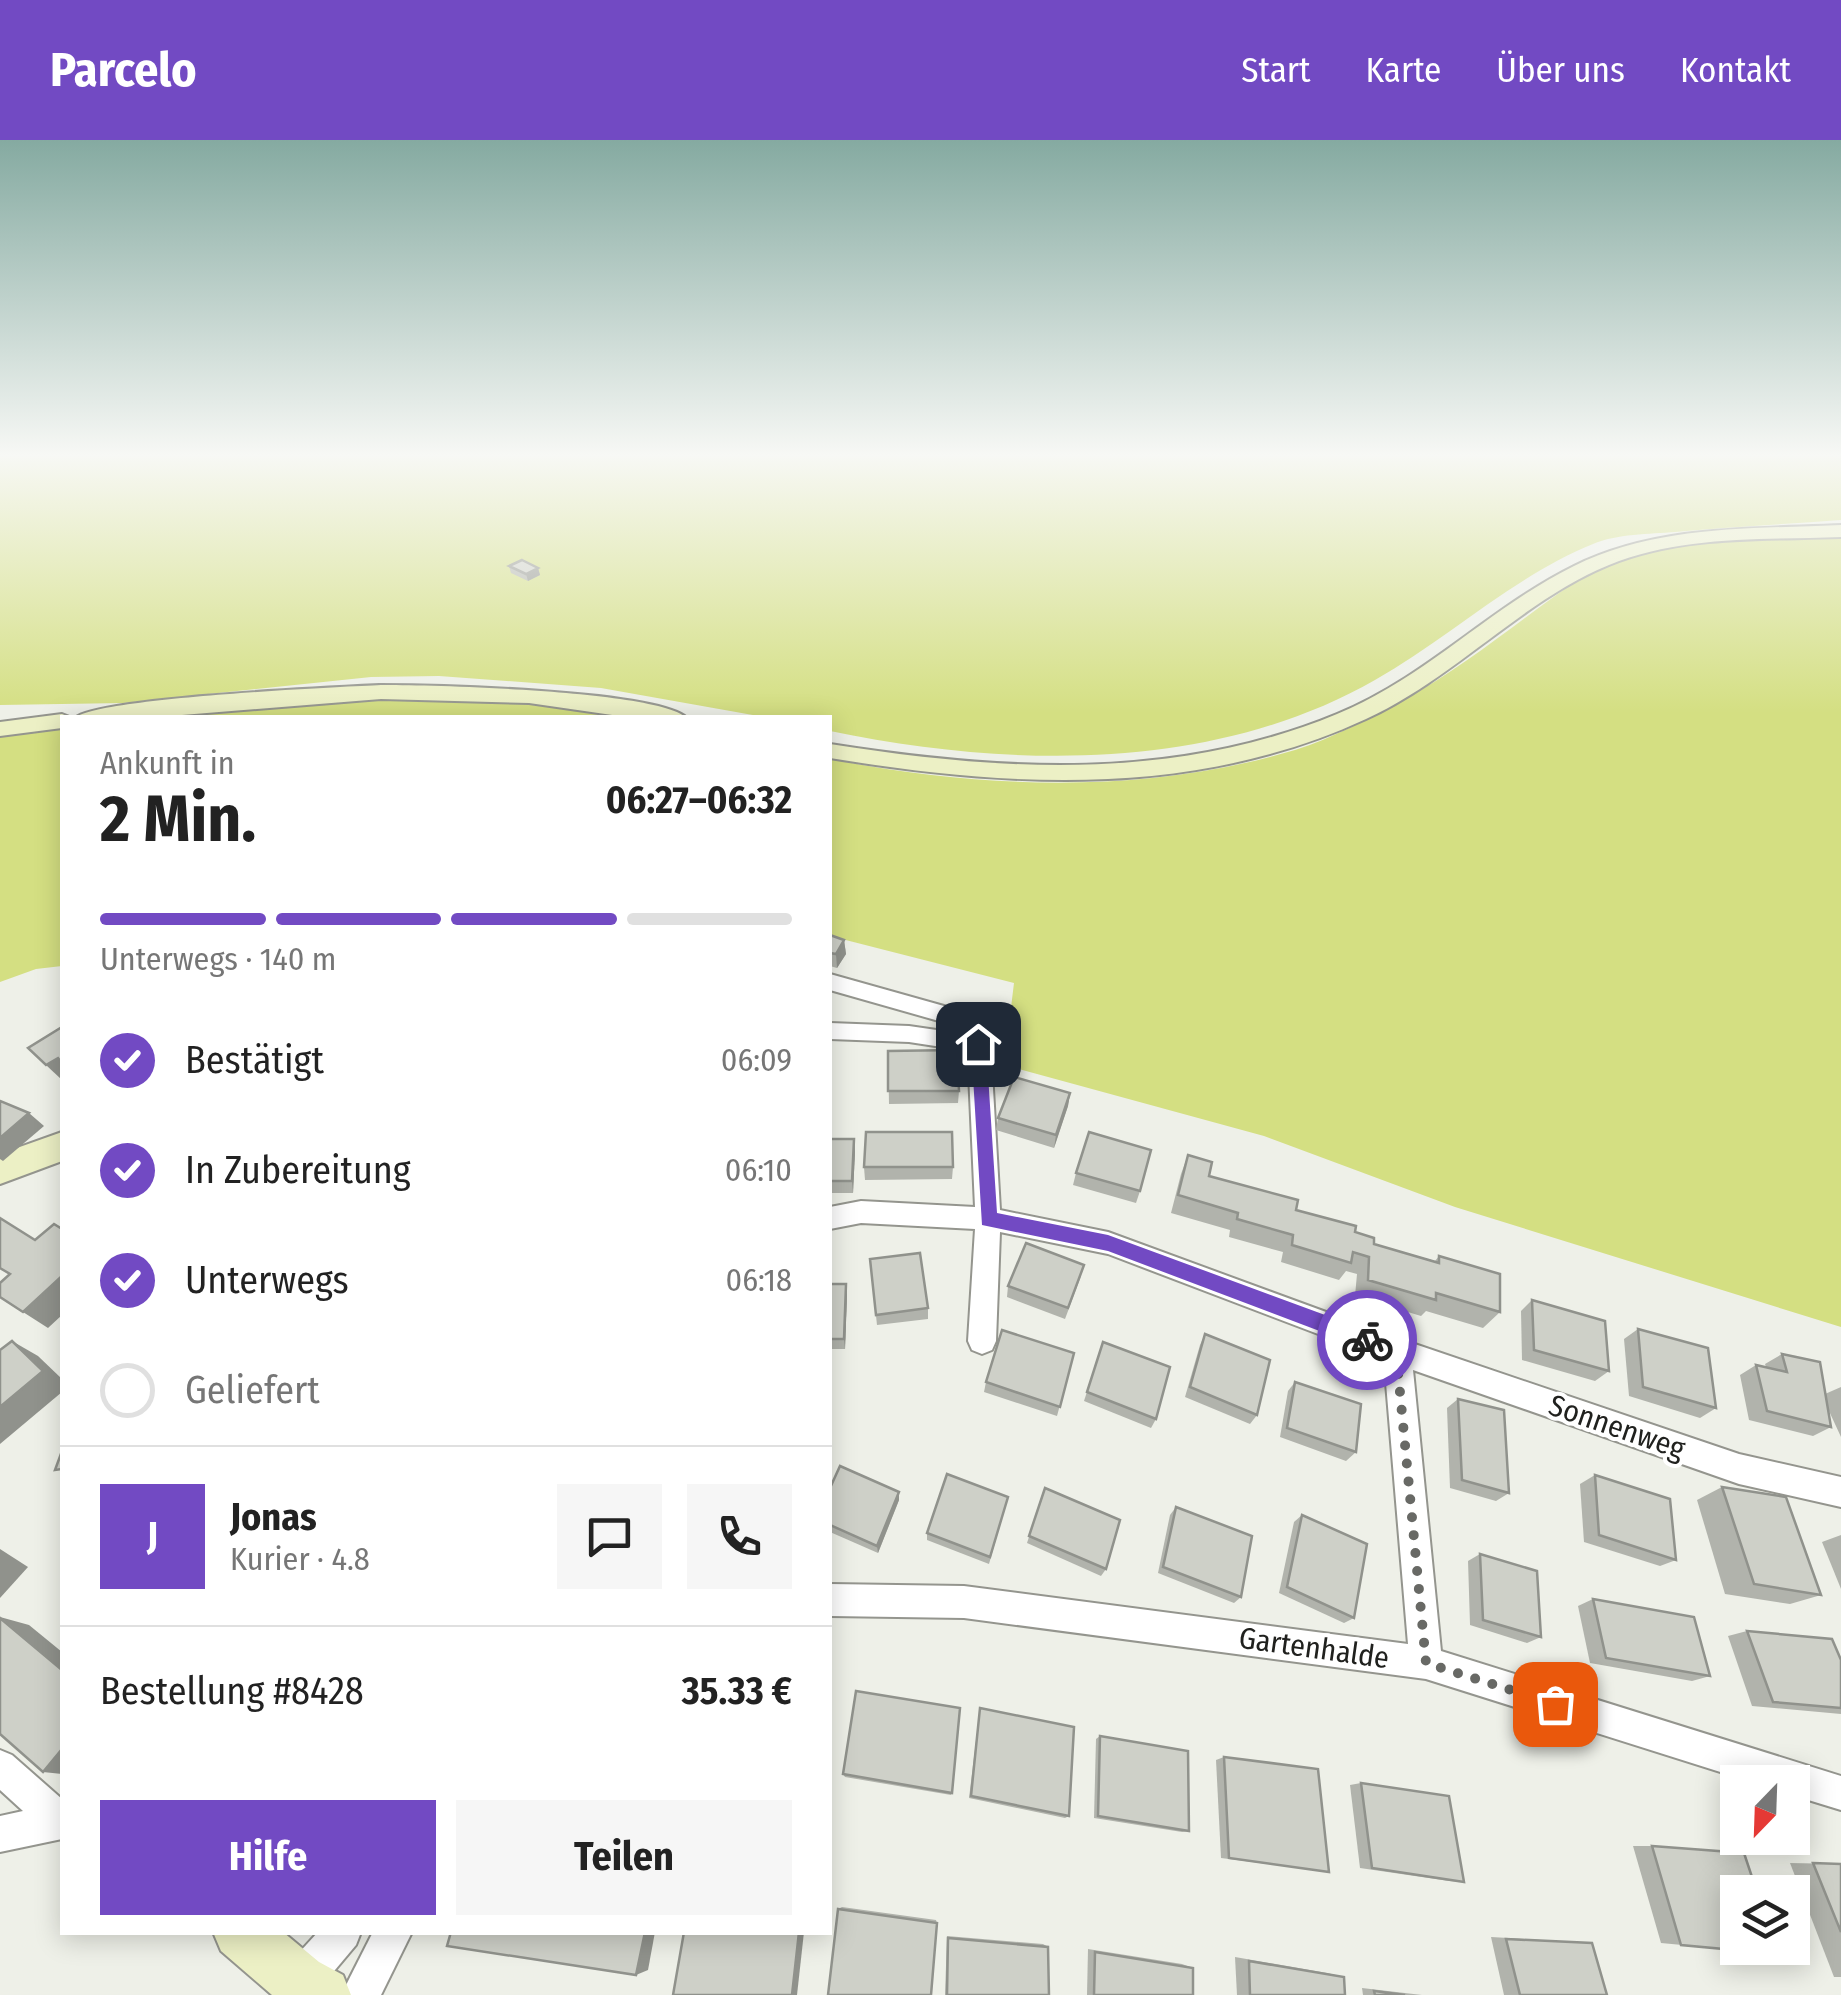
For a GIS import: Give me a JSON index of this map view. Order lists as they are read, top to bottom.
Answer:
{
  "streets": {
    "street": ["Sonnenweg", "Gartenhalde"]
  },
  "north": "bottom left",
  "page": {
    "header": "Parcelo",
    "nav": [
      "Start",
      "Karte",
      "Über uns",
      "Kontakt"
    ],
    "heading": ["2 Min.", "Ankunft in", "06:27–06:32"],
    "panel": [
      "Jonas",
      "Kurier · 4.8",
      "Bestellung #8428",
      "35.33 €"
    ],
    "bar": "Unterwegs · 140 m",
    "list": [
      ["Bestätigt", "06:09"],
      ["In Zubereitung", "06:10"],
      ["Unterwegs", "06:18"],
      "Geliefert"
    ],
    "round": "J",
    "buttons": ["Hilfe", "Teilen"]
  }
}
